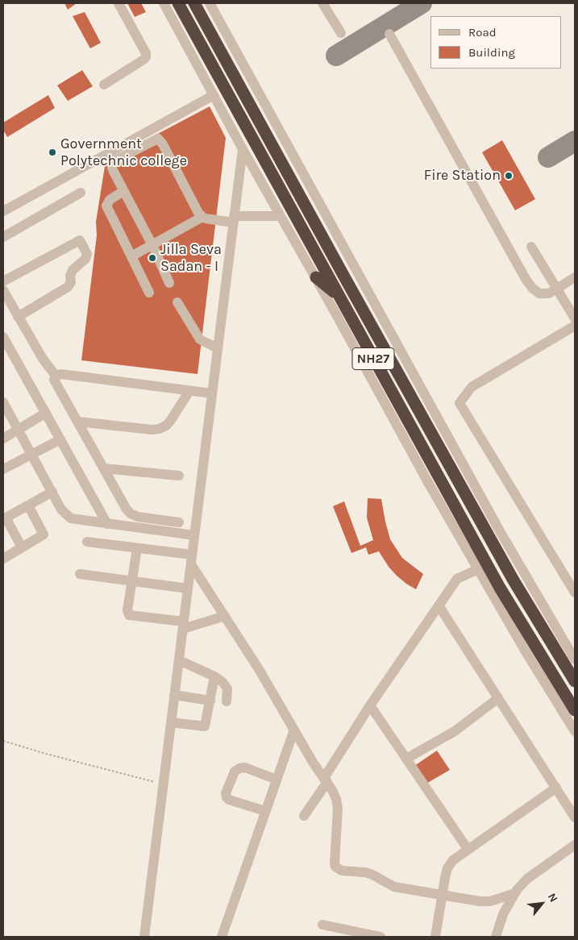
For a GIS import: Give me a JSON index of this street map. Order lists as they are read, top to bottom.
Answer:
{
  "streets": {
    "highway": ["NH27"]
  },
  "places": ["Government Polytechnic college", "Fire Station", "Jilla Seva Sadan - I"],
  "legend": ["Road", "Building"],
  "north": "top right"
}
